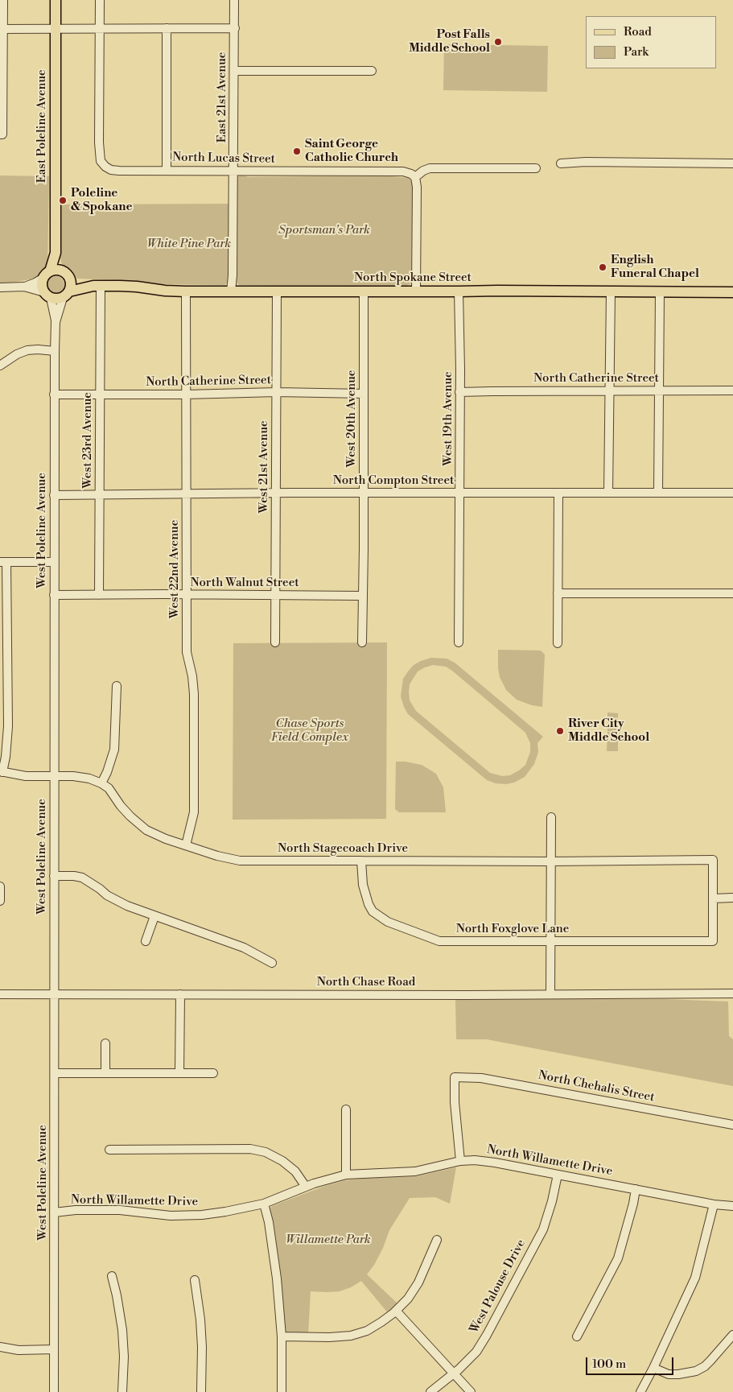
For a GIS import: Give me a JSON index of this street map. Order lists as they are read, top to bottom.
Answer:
{
  "streets": {
    "main road": ["East Poleline Avenue", "North Spokane Street"],
    "street": [
      "East 21st Avenue",
      "North Lucas Street",
      "North Catherine Street",
      "West 20th Avenue",
      "West 19th Avenue",
      "West 23rd Avenue",
      "West 21st Avenue",
      "North Compton Street",
      "West Poleline Avenue",
      "West 22nd Avenue",
      "North Walnut Street",
      "North Stagecoach Drive",
      "North Foxglove Lane",
      "North Chase Road",
      "North Chehalis Street",
      "North Willamette Drive",
      "West Palouse Drive"
    ]
  },
  "crossings": [
    ["East 21st Avenue", "North Lucas Street"],
    ["East 21st Avenue", "North Spokane Street"],
    ["East Poleline Avenue", "North Spokane Street"],
    ["East Poleline Avenue", "West Poleline Avenue"],
    ["North Spokane Street", "West 20th Avenue"],
    ["North Spokane Street", "West 19th Avenue"],
    ["North Spokane Street", "West 23rd Avenue"],
    ["North Spokane Street", "West 21st Avenue"],
    ["North Spokane Street", "West Poleline Avenue"],
    ["North Spokane Street", "West 22nd Avenue"],
    ["North Catherine Street", "West 20th Avenue"],
    ["North Catherine Street", "West 19th Avenue"],
    ["North Catherine Street", "West 23rd Avenue"],
    ["North Catherine Street", "West 21st Avenue"],
    ["North Catherine Street", "West Poleline Avenue"],
    ["North Catherine Street", "West 22nd Avenue"],
    ["West 20th Avenue", "North Compton Street"],
    ["West 20th Avenue", "North Walnut Street"],
    ["West 19th Avenue", "North Compton Street"],
    ["West 23rd Avenue", "North Compton Street"],
    ["West 23rd Avenue", "North Walnut Street"],
    ["West 21st Avenue", "North Compton Street"],
    ["West 21st Avenue", "North Walnut Street"],
    ["North Compton Street", "West Poleline Avenue"],
    ["North Compton Street", "West 22nd Avenue"],
    ["West Poleline Avenue", "North Walnut Street"],
    ["West Poleline Avenue", "North Stagecoach Drive"],
    ["West Poleline Avenue", "North Chase Road"],
    ["West Poleline Avenue", "North Willamette Drive"],
    ["West 22nd Avenue", "North Walnut Street"],
    ["West 22nd Avenue", "North Stagecoach Drive"],
    ["North Stagecoach Drive", "North Foxglove Lane"],
    ["North Chehalis Street", "North Willamette Drive"],
    ["North Willamette Drive", "West Palouse Drive"]
  ],
  "parks": [
    "Sportsman's Park",
    "White Pine Park",
    "Chase Sports Field Complex",
    "Willamette Park"
  ],
  "places": [
    "Post Falls Middle School",
    "Saint George Catholic Church",
    "Poleline & Spokane",
    "English Funeral Chapel",
    "River City Middle School"
  ],
  "legend": ["Road", "Park"],
  "scale_bar": "100 m"
}
